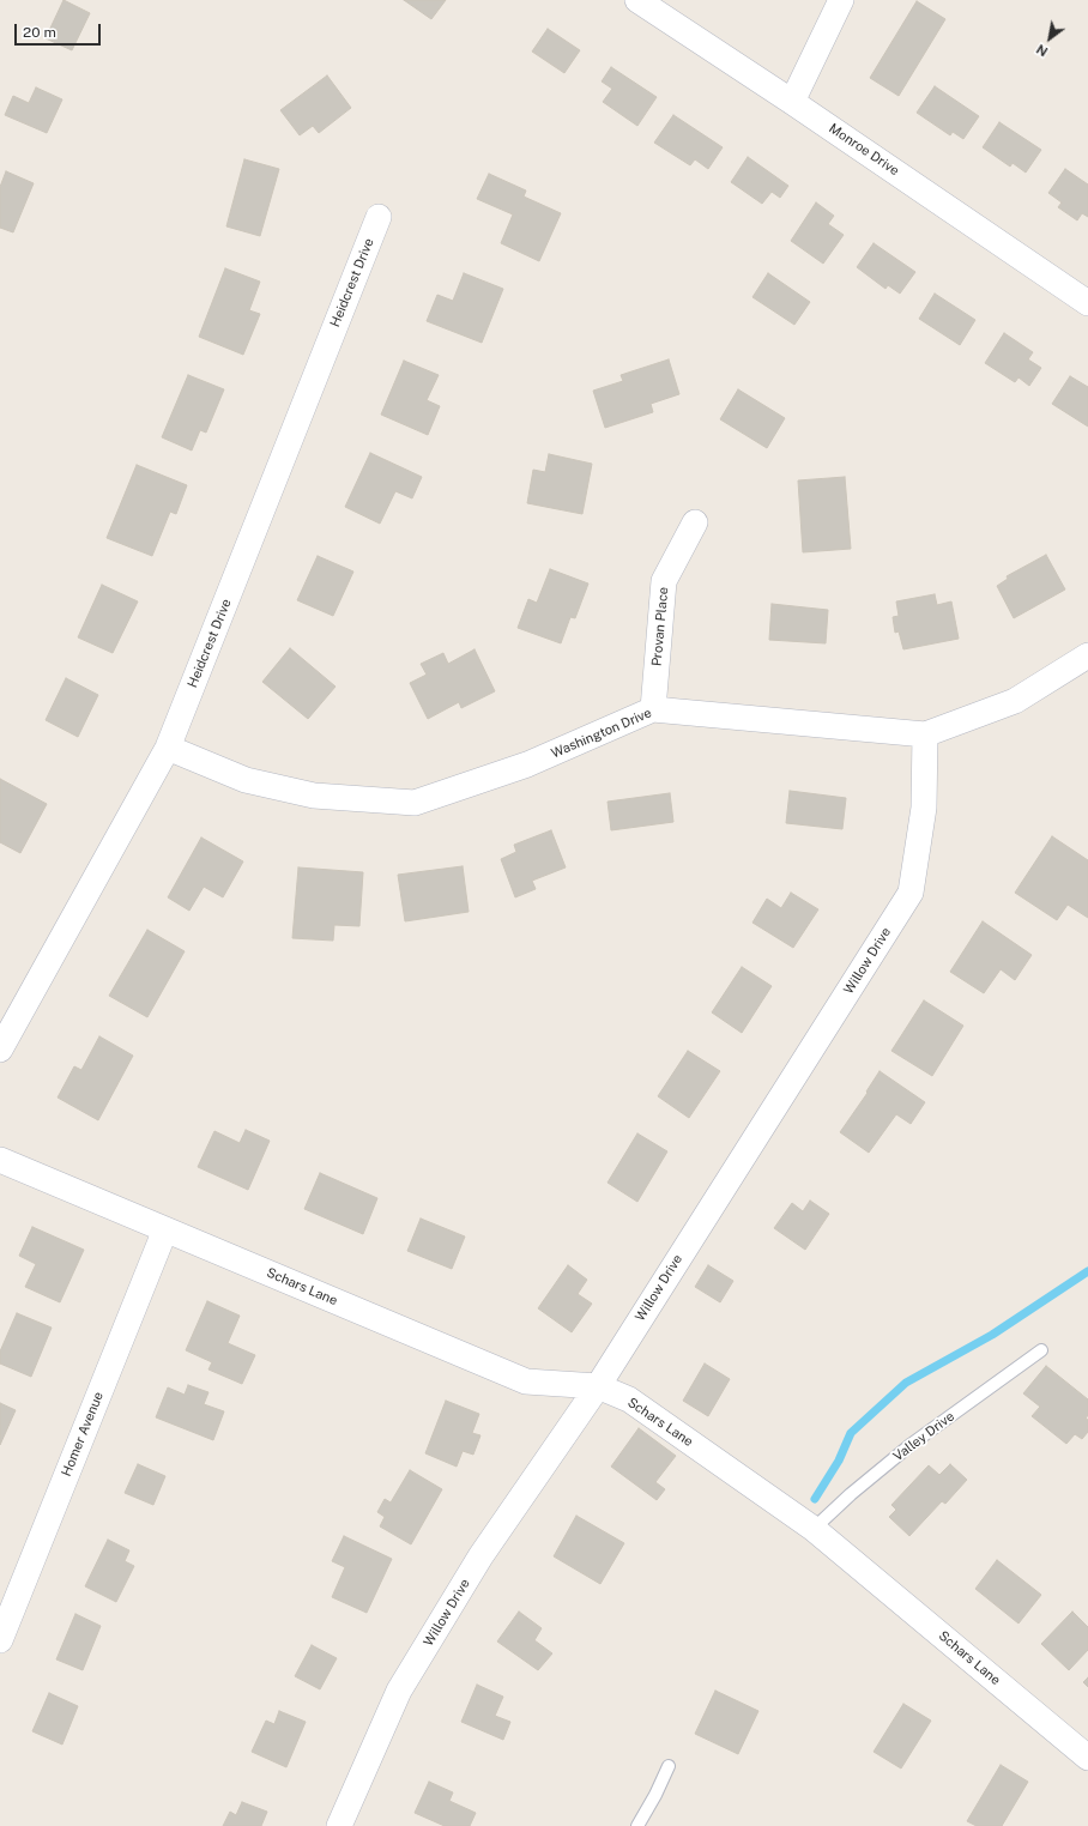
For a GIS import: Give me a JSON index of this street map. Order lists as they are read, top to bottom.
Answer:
{
  "streets": {
    "street": [
      "Monroe Drive",
      "Heidcrest Drive",
      "Provan Place",
      "Washington Drive",
      "Willow Drive",
      "Schars Lane",
      "Homer Avenue"
    ],
    "lane": ["Valley Drive"]
  },
  "crossings": [
    ["Heidcrest Drive", "Washington Drive"],
    ["Provan Place", "Washington Drive"],
    ["Washington Drive", "Willow Drive"],
    ["Willow Drive", "Schars Lane"],
    ["Schars Lane", "Homer Avenue"],
    ["Schars Lane", "Valley Drive"]
  ],
  "scale_bar": "20 m",
  "north": "bottom left"
}
